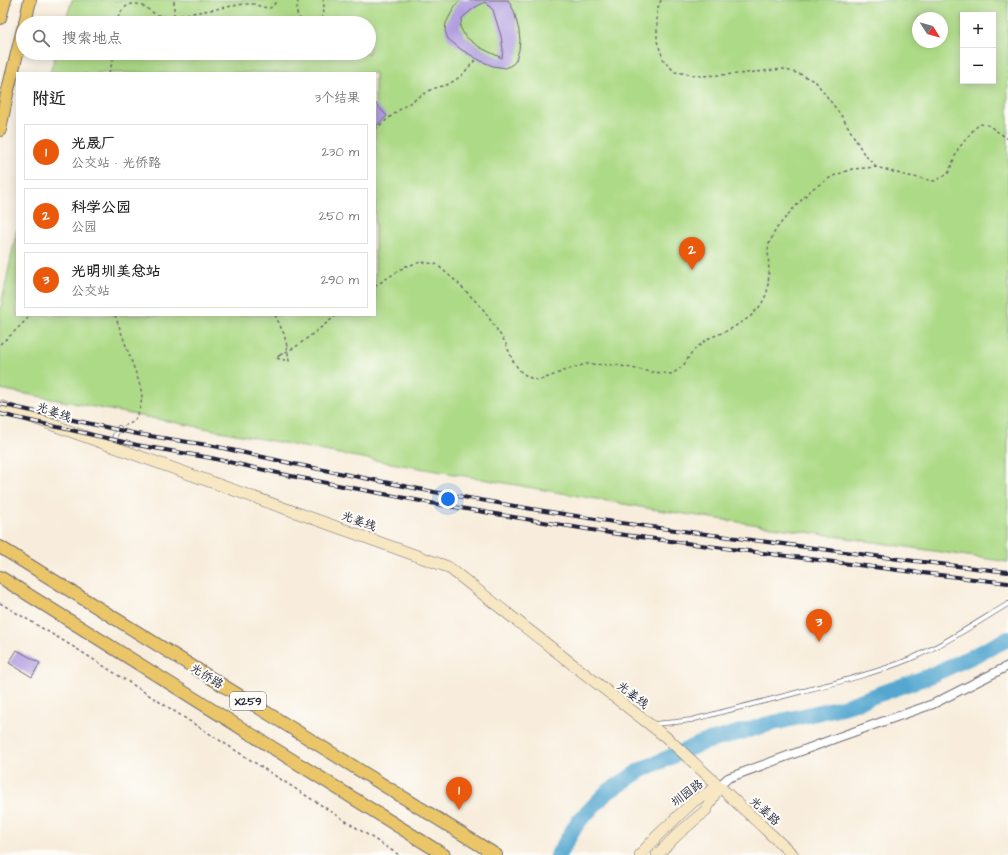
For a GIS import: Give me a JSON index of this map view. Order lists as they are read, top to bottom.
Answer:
{
  "streets": {
    "main road": ["光侨路", "X259"],
    "street": ["光姜线", "圳园路", "光姜路"]
  },
  "crossings": [
    ["光姜线", "圳园路"],
    ["光姜线", "光姜路"],
    ["圳园路", "光姜路"]
  ],
  "north": "bottom right",
  "page": {
    "map_buttons": ["+", "−"],
    "search": "搜索地点",
    "heading": ["附近", "3个结果"],
    "list": [
      {
        "mark": "1",
        "name": "光晟厂",
        "note": "公交站 · 光侨路",
        "value": "230 m"
      },
      {
        "mark": "2",
        "name": "科学公园",
        "note": "公园",
        "value": "250 m"
      },
      {
        "mark": "3",
        "name": "光明圳美总站",
        "note": "公交站",
        "value": "290 m"
      }
    ],
    "pins": ["2", "3", "1"]
  }
}
